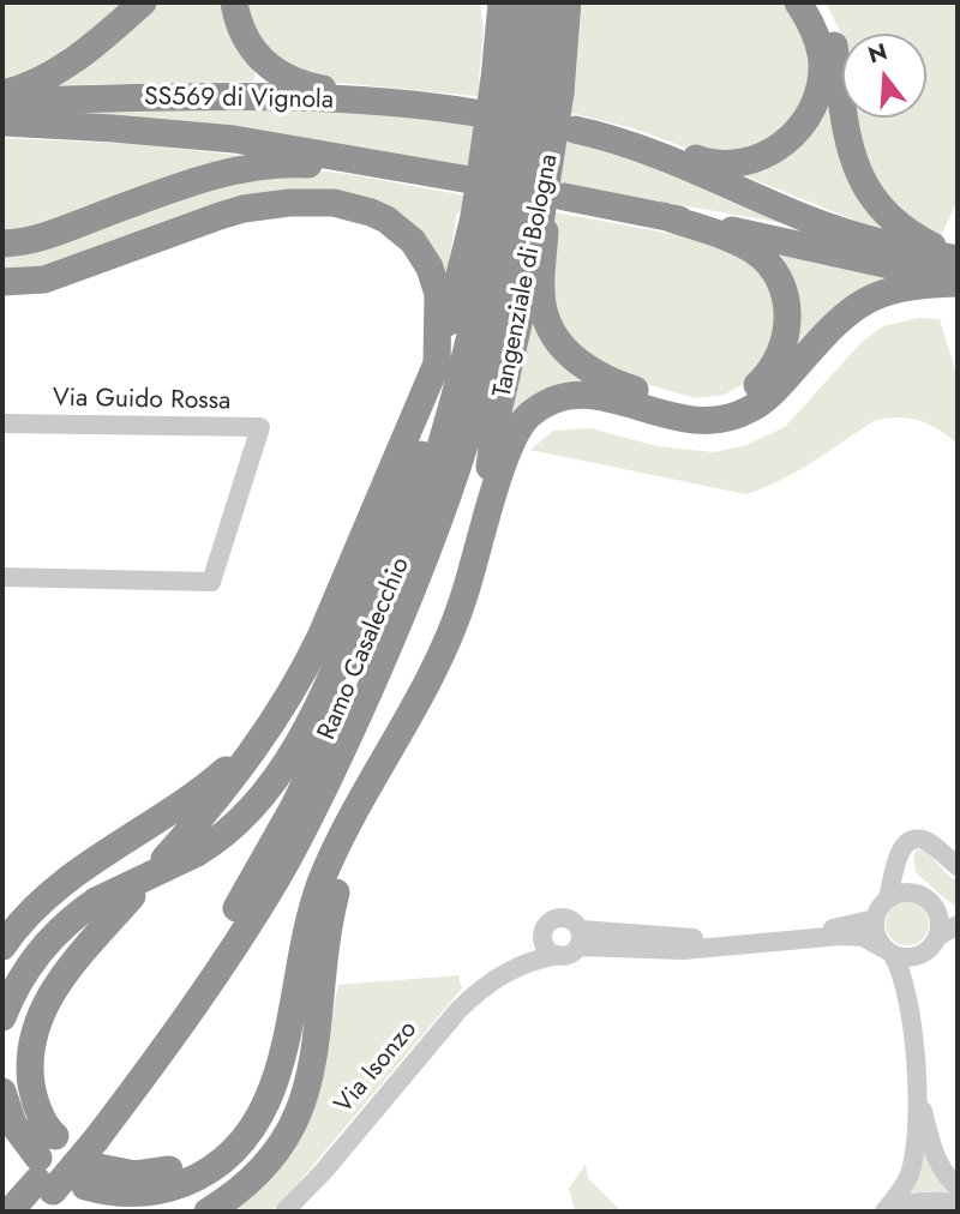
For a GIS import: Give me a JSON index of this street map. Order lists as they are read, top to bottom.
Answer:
{
  "streets": {
    "highway": ["SS569 di Vignola", "Tangenziale di Bologna", "Ramo Casalecchio"],
    "street": ["Via Guido Rossa", "Via Isonzo"]
  },
  "crossings": [
    ["SS569 di Vignola", "Tangenziale di Bologna"],
    ["Tangenziale di Bologna", "Ramo Casalecchio"]
  ],
  "north": "top"
}
